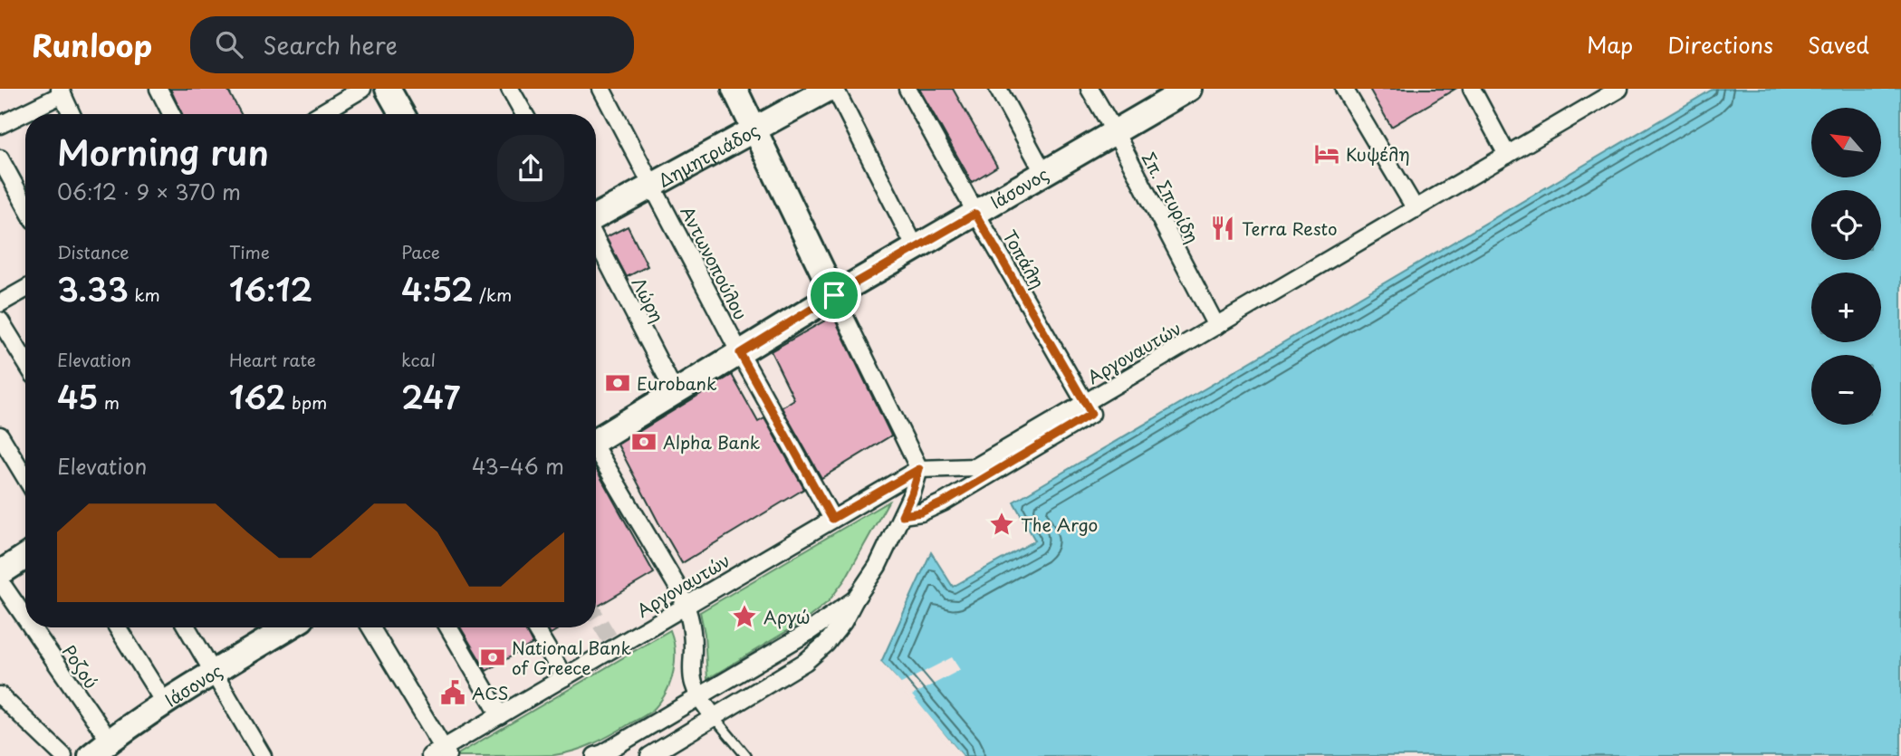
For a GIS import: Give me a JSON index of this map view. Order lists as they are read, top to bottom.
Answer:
{
  "streets": {
    "main road": ["Δημητριάδος", "Ιάσονος"],
    "street": [
      "Σπ. Σπυρίδη",
      "Τοπάλη",
      "Αντωνοπούλου",
      "Λώρη",
      "Αργοναυτών",
      "Ροζού"
    ]
  },
  "crossings": [
    ["Δημητριάδος", "Αντωνοπούλου"],
    ["Ιάσονος", "Σπ. Σπυρίδη"],
    ["Ιάσονος", "Τοπάλη"],
    ["Ιάσονος", "Αντωνοπούλου"],
    ["Ιάσονος", "Λώρη"],
    ["Ιάσονος", "Ροζού"],
    ["Σπ. Σπυρίδη", "Αργοναυτών"],
    ["Τοπάλη", "Αργοναυτών"],
    ["Αντωνοπούλου", "Αργοναυτών"]
  ],
  "places": {
    "hotel": ["Κυψέλη"],
    "restaurant": ["Terra Resto"],
    "bank": ["Eurobank", "Alpha Bank", "National Bank of Greece"],
    "place": ["The Argo", "Αργώ"],
    "public building": ["ACS"]
  },
  "north": "top left",
  "page": {
    "header": "Runloop",
    "search": "Search here",
    "nav": ["Map", "Directions", "Saved"],
    "map_buttons": ["+", "−"],
    "heading": ["Morning run", "06:12 · 9 × 370 m"],
    "stats": [
      ["Distance", "3.33 km"],
      ["Time", "16:12"],
      ["Pace", "4:52 /km"],
      ["Elevation", "45 m"],
      ["Heart rate", "162 bpm"],
      ["kcal", "247"]
    ],
    "chart": ["Elevation", "43–46 m"]
  }
}
